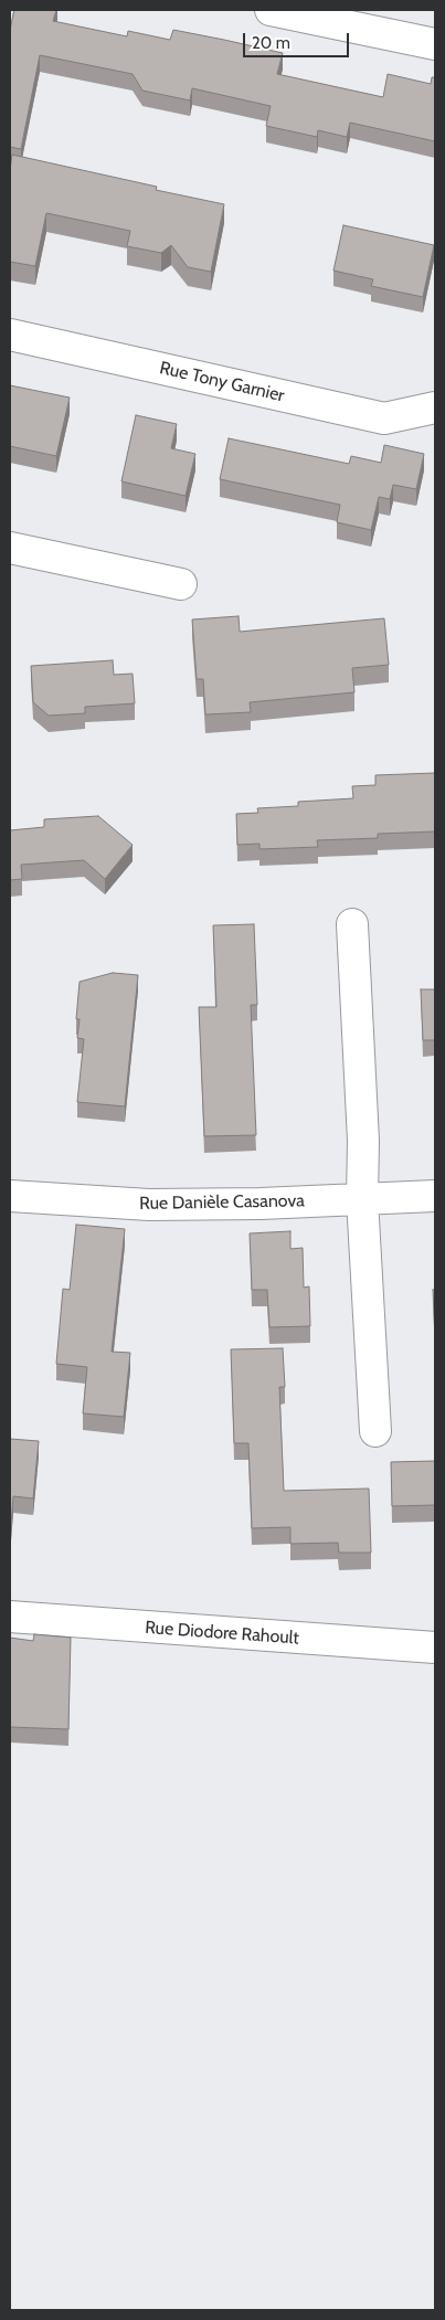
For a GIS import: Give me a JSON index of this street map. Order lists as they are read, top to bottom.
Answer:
{
  "streets": {
    "street": ["Rue Tony Garnier", "Rue Danièle Casanova", "Rue Diodore Rahoult"]
  },
  "scale_bar": "20 m"
}
